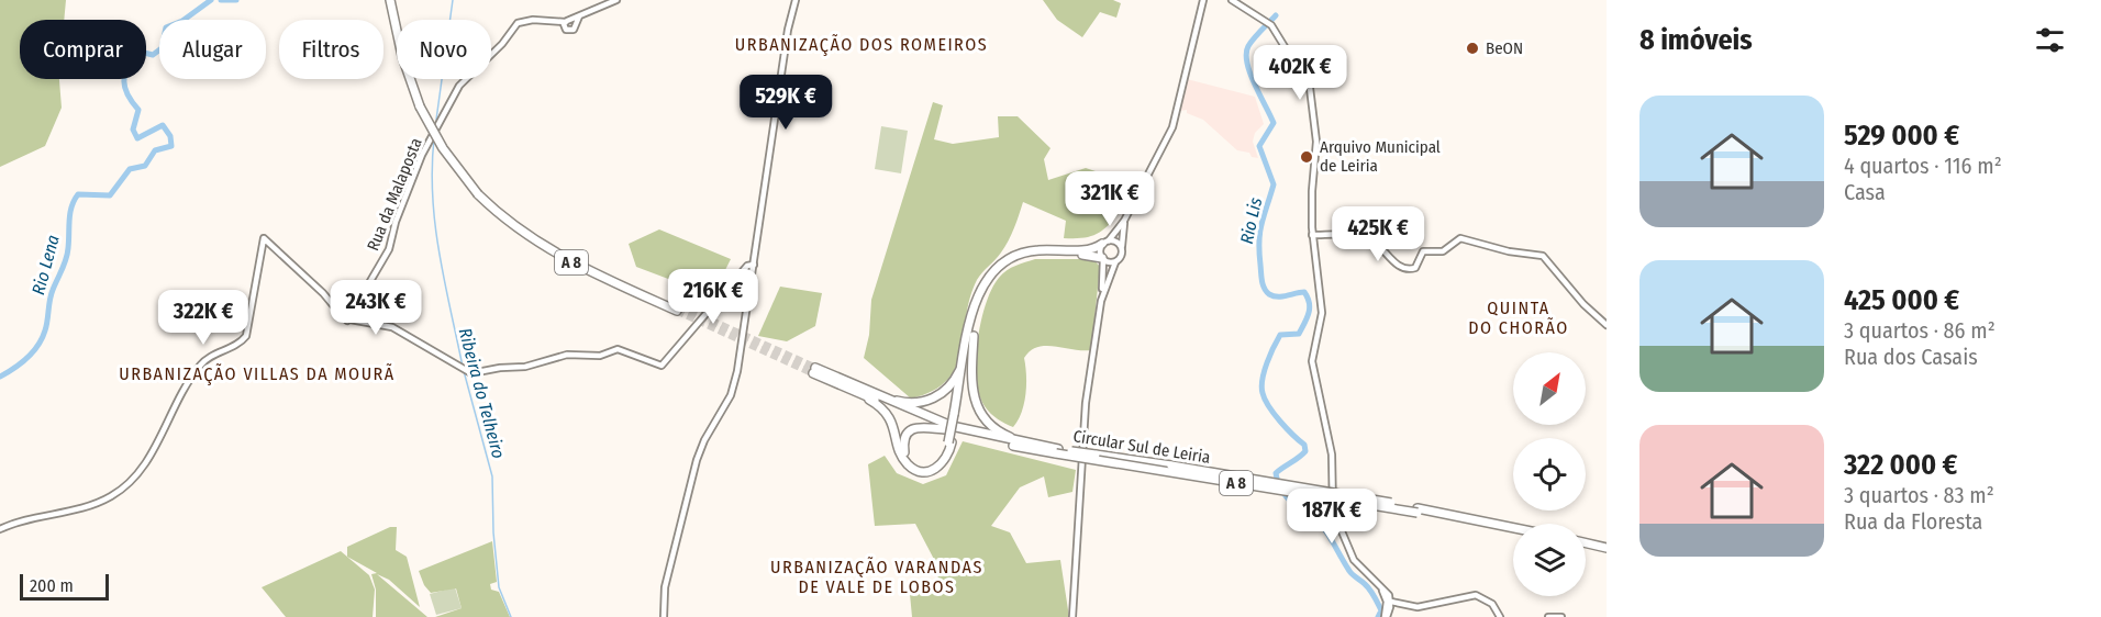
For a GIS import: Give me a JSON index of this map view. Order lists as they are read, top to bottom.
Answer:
{
  "streets": {
    "highway": ["A 8", "Circular Sul de Leiria"],
    "main road": ["Rua da Malaposta"]
  },
  "districts": [
    "URBANIZAÇÃO DOS ROMEIROS",
    "QUINTA DO CHORÃO",
    "URBANIZAÇÃO VILLAS DA MOURÃ",
    "URBANIZAÇÃO VARANDAS DE VALE DE LOBOS"
  ],
  "water": ["Rio Lis", "Rio Lena", "Ribeira do Telheiro"],
  "places": ["BeON", "Arquivo Municipal de Leiria"],
  "scale_bar": "200 m",
  "north": "top right",
  "page": {
    "heading": "8 imóveis",
    "chip": [
      "Comprar",
      "Alugar",
      "Filtros",
      "Novo"
    ],
    "price": [
      "402K €",
      "529K €",
      "321K €",
      "425K €",
      "216K €",
      "243K €",
      "322K €",
      "187K €"
    ],
    "list": [
      {
        "name": "529 000 €",
        "note": "4 quartos · 116 m² · Casa"
      },
      {
        "name": "425 000 €",
        "note": "3 quartos · 86 m² · Rua dos Casais"
      },
      {
        "name": "322 000 €",
        "note": "3 quartos · 83 m² · Rua da Floresta"
      }
    ],
    "scale": "200 m"
  }
}
